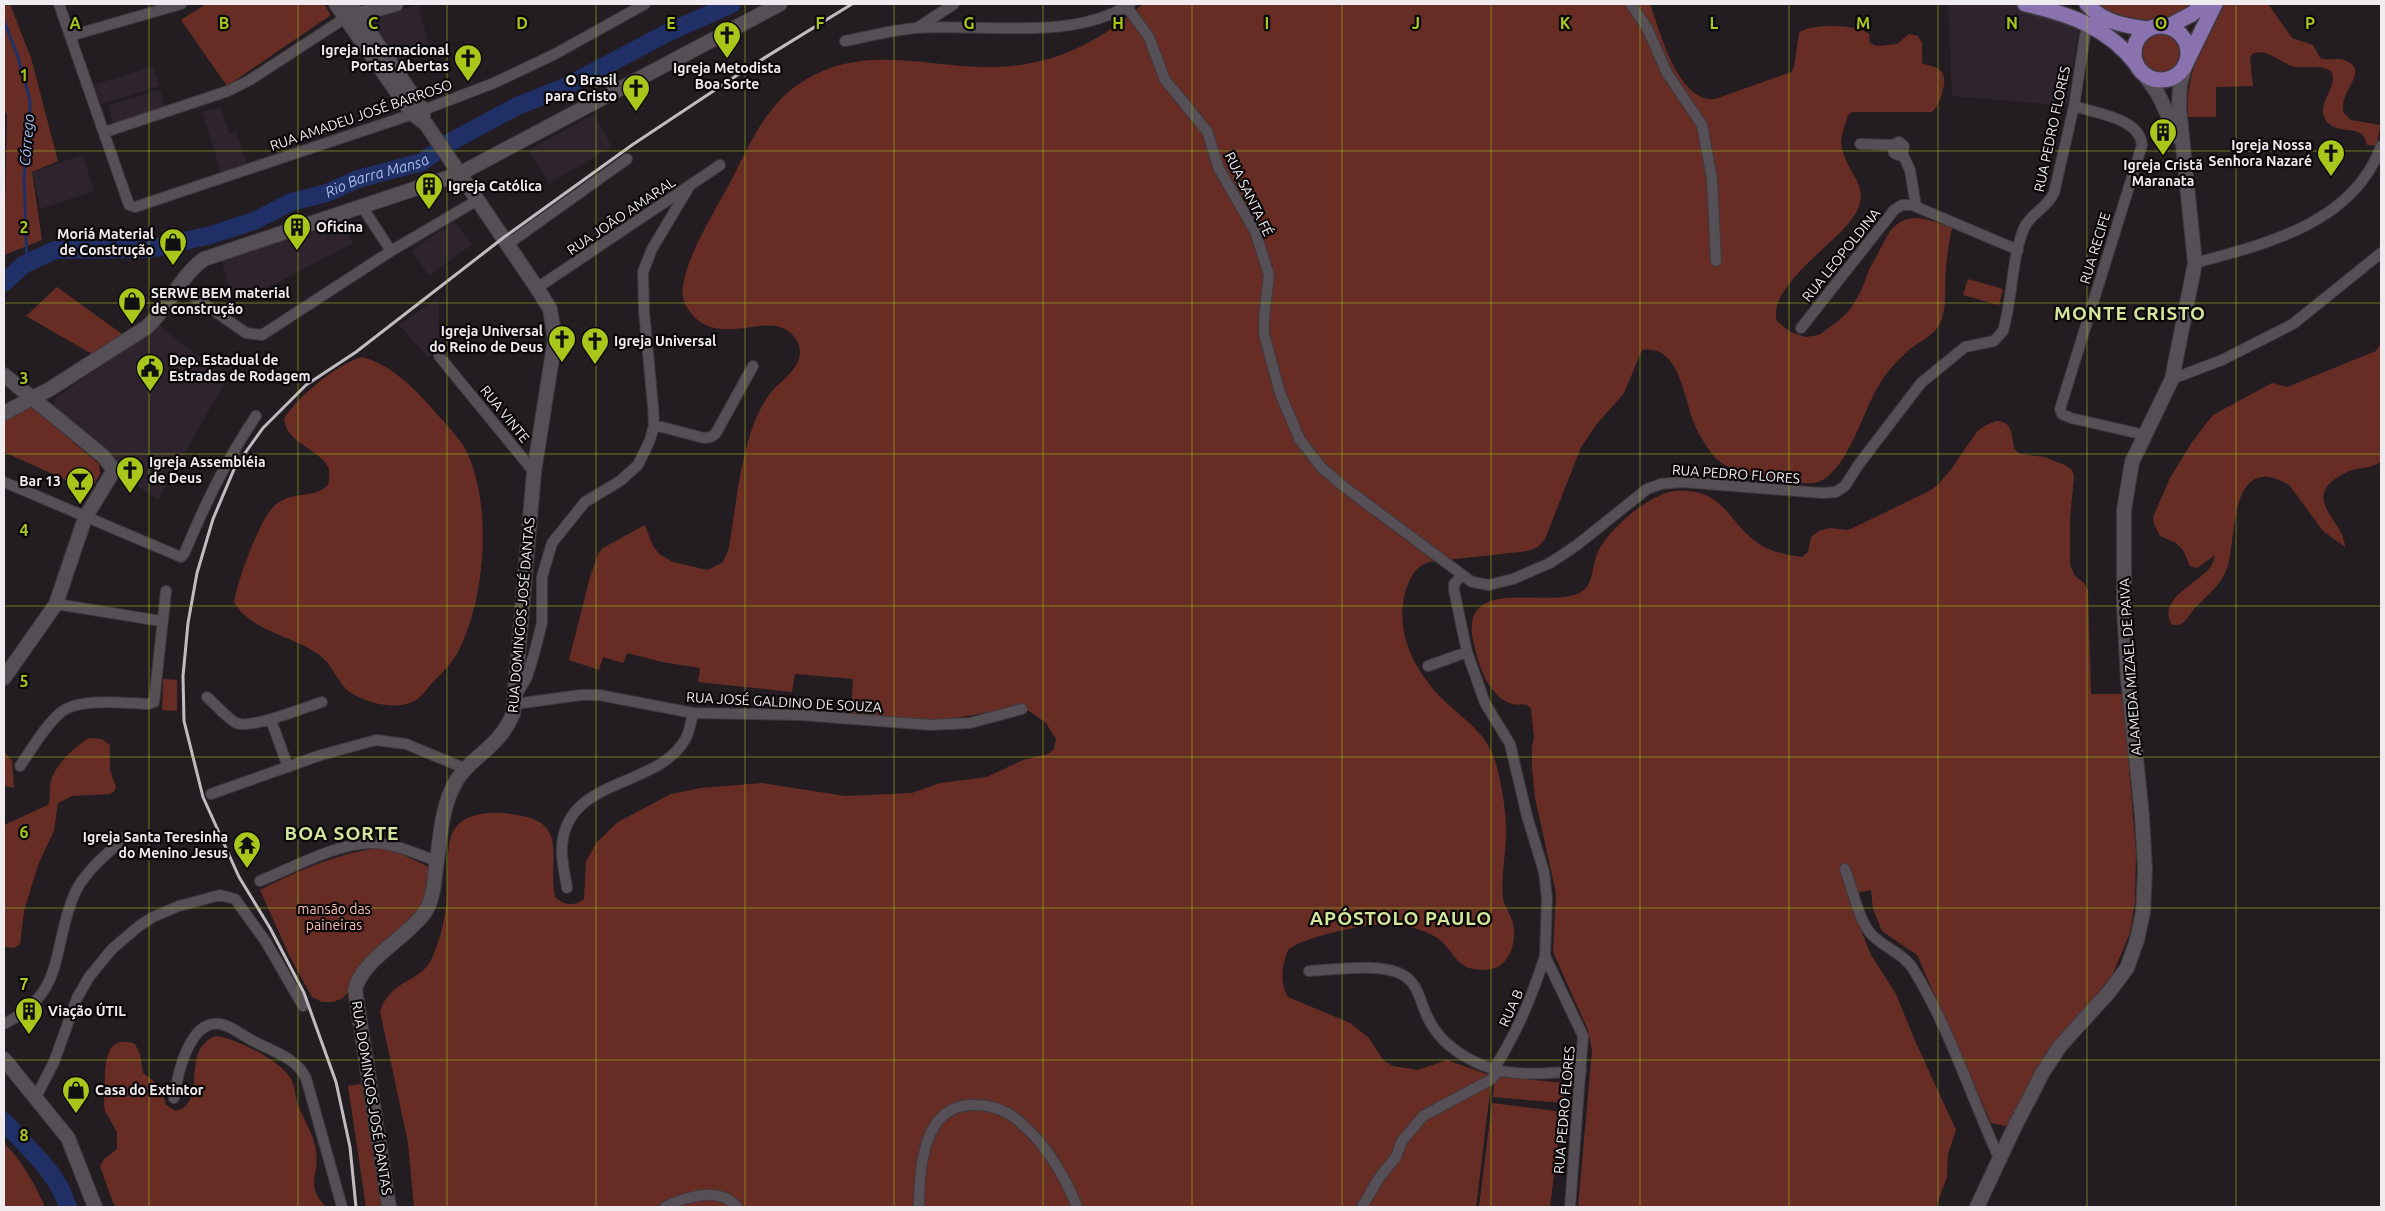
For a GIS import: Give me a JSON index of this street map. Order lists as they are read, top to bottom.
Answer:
{
  "streets": {
    "street": [
      "RUA AMADEU JOSÉ BARROSO",
      "RUA PEDRO FLORES",
      "RUA SANTA FÉ",
      "RUA JOÃO AMARAL",
      "RUA RECIFE",
      "RUA LEOPOLDINA",
      "RUA VINTE",
      "RUA DOMINGOS JOSÉ DANTAS",
      "ALAMEDA MIZAEL DE PAIVA",
      "RUA JOSÉ GALDINO DE SOUZA",
      "RUA B"
    ]
  },
  "crossings": [
    ["RUA AMADEU JOSÉ BARROSO", "RUA DOMINGOS JOSÉ DANTAS"],
    ["RUA PEDRO FLORES", "RUA SANTA FÉ"],
    ["RUA PEDRO FLORES", "RUA RECIFE"],
    ["RUA PEDRO FLORES", "RUA B"],
    ["RUA JOÃO AMARAL", "RUA DOMINGOS JOSÉ DANTAS"],
    ["RUA RECIFE", "ALAMEDA MIZAEL DE PAIVA"],
    ["RUA VINTE", "RUA DOMINGOS JOSÉ DANTAS"],
    ["RUA DOMINGOS JOSÉ DANTAS", "RUA JOSÉ GALDINO DE SOUZA"]
  ],
  "districts": ["MONTE CRISTO", "BOA SORTE", "APÓSTOLO PAULO"],
  "water": ["Córrego", "Rio Barra Mansa"],
  "parks": ["mansão das paineiras"],
  "places": {
    "church": [
      "Igreja Metodista Boa Sorte",
      "Igreja Internacional Portas Abertas",
      "O Brasil para Cristo",
      "Igreja Nossa Senhora Nazaré",
      "Igreja Universal do Reino de Deus",
      "Igreja Universal",
      "Igreja Assembléia de Deus"
    ],
    "building": [
      "Igreja Cristã Maranata",
      "Igreja Católica",
      "Oficina",
      "Viação ÚTIL"
    ],
    "shop": ["Moriá Material de Construção", "SERWE BEM material de construção", "Casa do Extintor"],
    "public building": ["Dep. Estadual de Estradas de Rodagem"],
    "bar": ["Bar 13"],
    "temple": ["Igreja Santa Teresinha do Menino Jesus"]
  },
  "grid": {
    "columns": [
      "A",
      "B",
      "C",
      "D",
      "E",
      "F",
      "G",
      "H",
      "I",
      "J",
      "K",
      "L",
      "M",
      "N",
      "O",
      "P"
    ],
    "rows": [
      "1",
      "2",
      "3",
      "4",
      "5",
      "6",
      "7",
      "8"
    ]
  }
}
